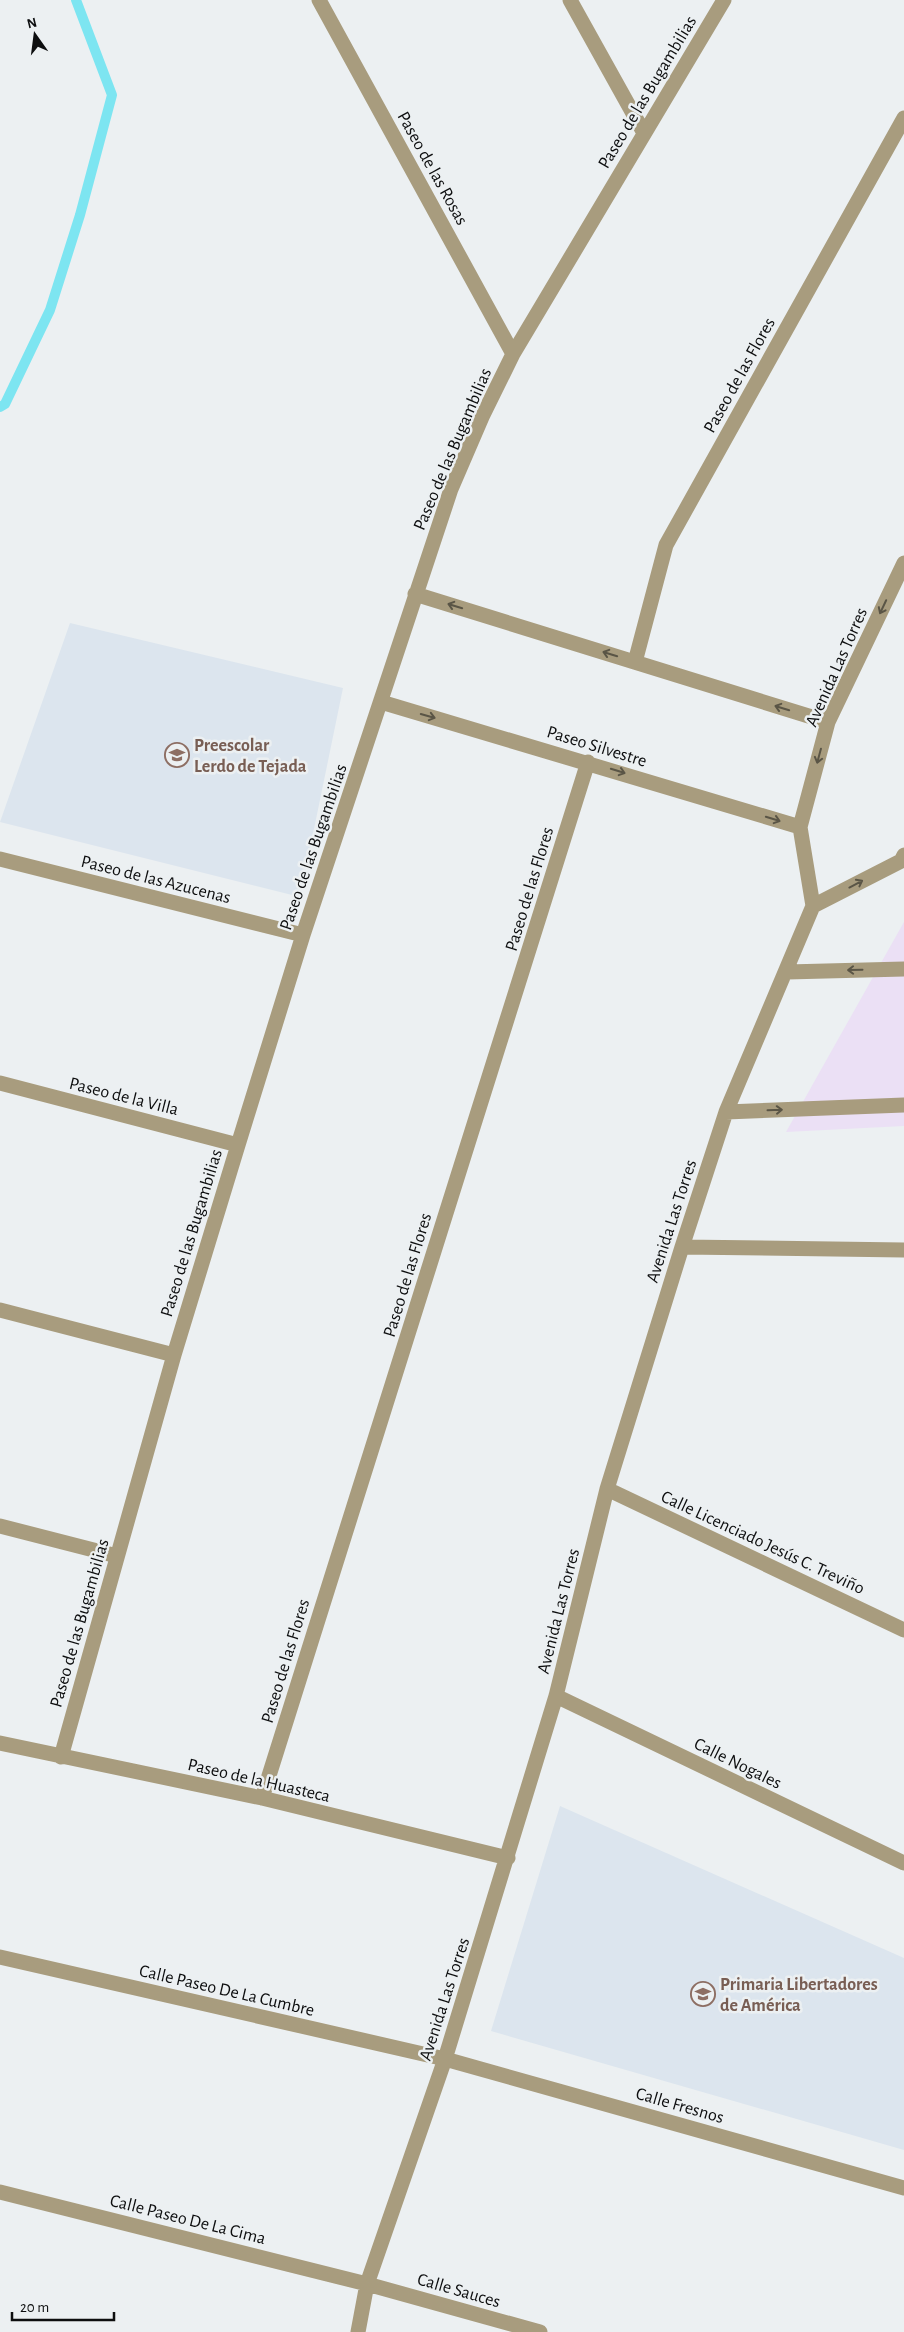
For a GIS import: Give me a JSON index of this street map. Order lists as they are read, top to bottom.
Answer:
{
  "streets": {
    "street": [
      "Paseo de las Bugambilias",
      "Paseo de las Rosas",
      "Paseo de las Flores",
      "Avenida Las Torres",
      "Paseo Silvestre",
      "Paseo de las Azucenas",
      "Paseo de la Villa",
      "Calle Licenciado Jesús C. Treviño",
      "Calle Nogales",
      "Paseo de la Huasteca",
      "Calle Paseo De La Cumbre",
      "Calle Fresnos",
      "Calle Paseo De La Cima",
      "Calle Sauces"
    ]
  },
  "crossings": [
    ["Paseo de las Bugambilias", "Paseo de las Rosas"],
    ["Paseo de las Bugambilias", "Paseo Silvestre"],
    ["Paseo de las Bugambilias", "Paseo de las Azucenas"],
    ["Paseo de las Bugambilias", "Paseo de la Villa"],
    ["Paseo de las Bugambilias", "Paseo de la Huasteca"],
    ["Paseo de las Flores", "Paseo Silvestre"],
    ["Paseo de las Flores", "Paseo de la Huasteca"],
    ["Avenida Las Torres", "Paseo Silvestre"],
    ["Avenida Las Torres", "Calle Licenciado Jesús C. Treviño"],
    ["Avenida Las Torres", "Calle Nogales"],
    ["Avenida Las Torres", "Paseo de la Huasteca"],
    ["Avenida Las Torres", "Calle Paseo De La Cumbre"],
    ["Avenida Las Torres", "Calle Fresnos"],
    ["Avenida Las Torres", "Calle Paseo De La Cima"],
    ["Avenida Las Torres", "Calle Sauces"],
    ["Calle Paseo De La Cumbre", "Calle Fresnos"],
    ["Calle Paseo De La Cima", "Calle Sauces"]
  ],
  "places": {
    "school or university": ["Preescolar Lerdo de Tejada", "Primaria Libertadores de América"]
  },
  "scale_bar": "20 m",
  "north": "top"
}
